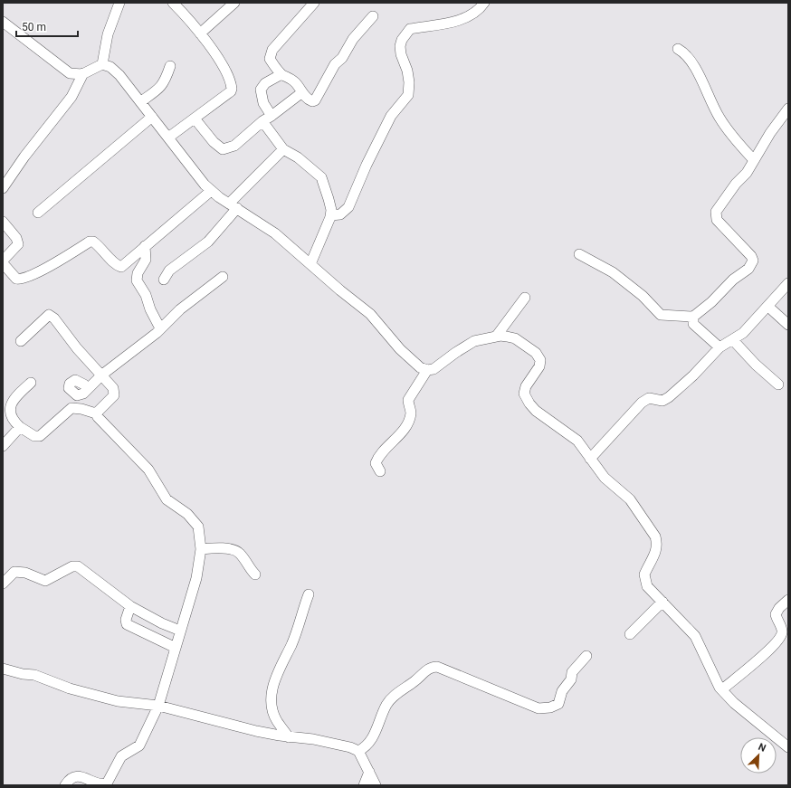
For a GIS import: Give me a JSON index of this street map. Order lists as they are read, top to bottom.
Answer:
{
  "scale_bar": "50 m",
  "north": "top right"
}
